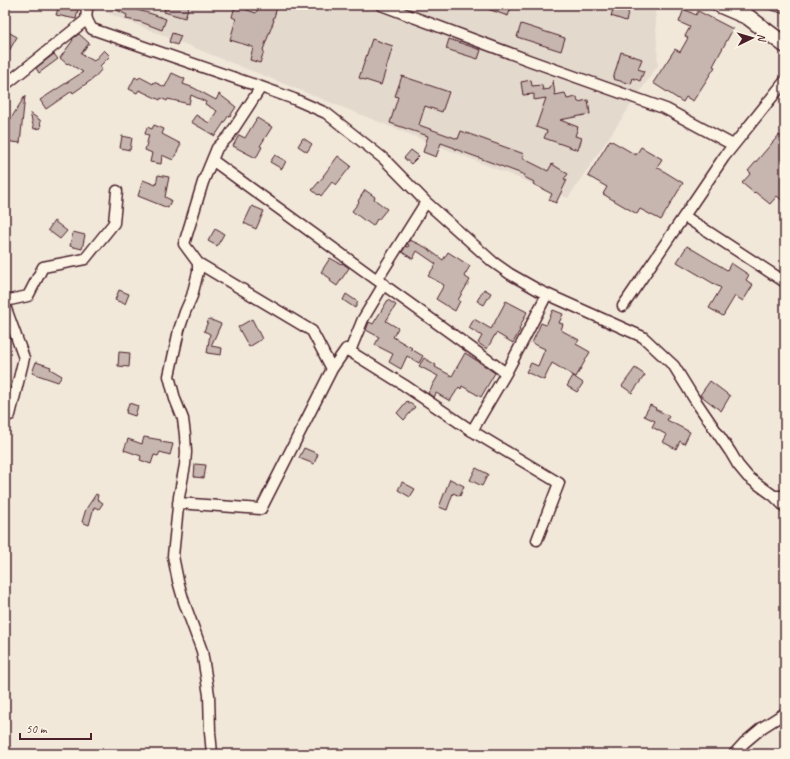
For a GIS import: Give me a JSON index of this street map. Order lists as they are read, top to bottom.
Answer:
{
  "scale_bar": "50 m",
  "north": "right"
}
